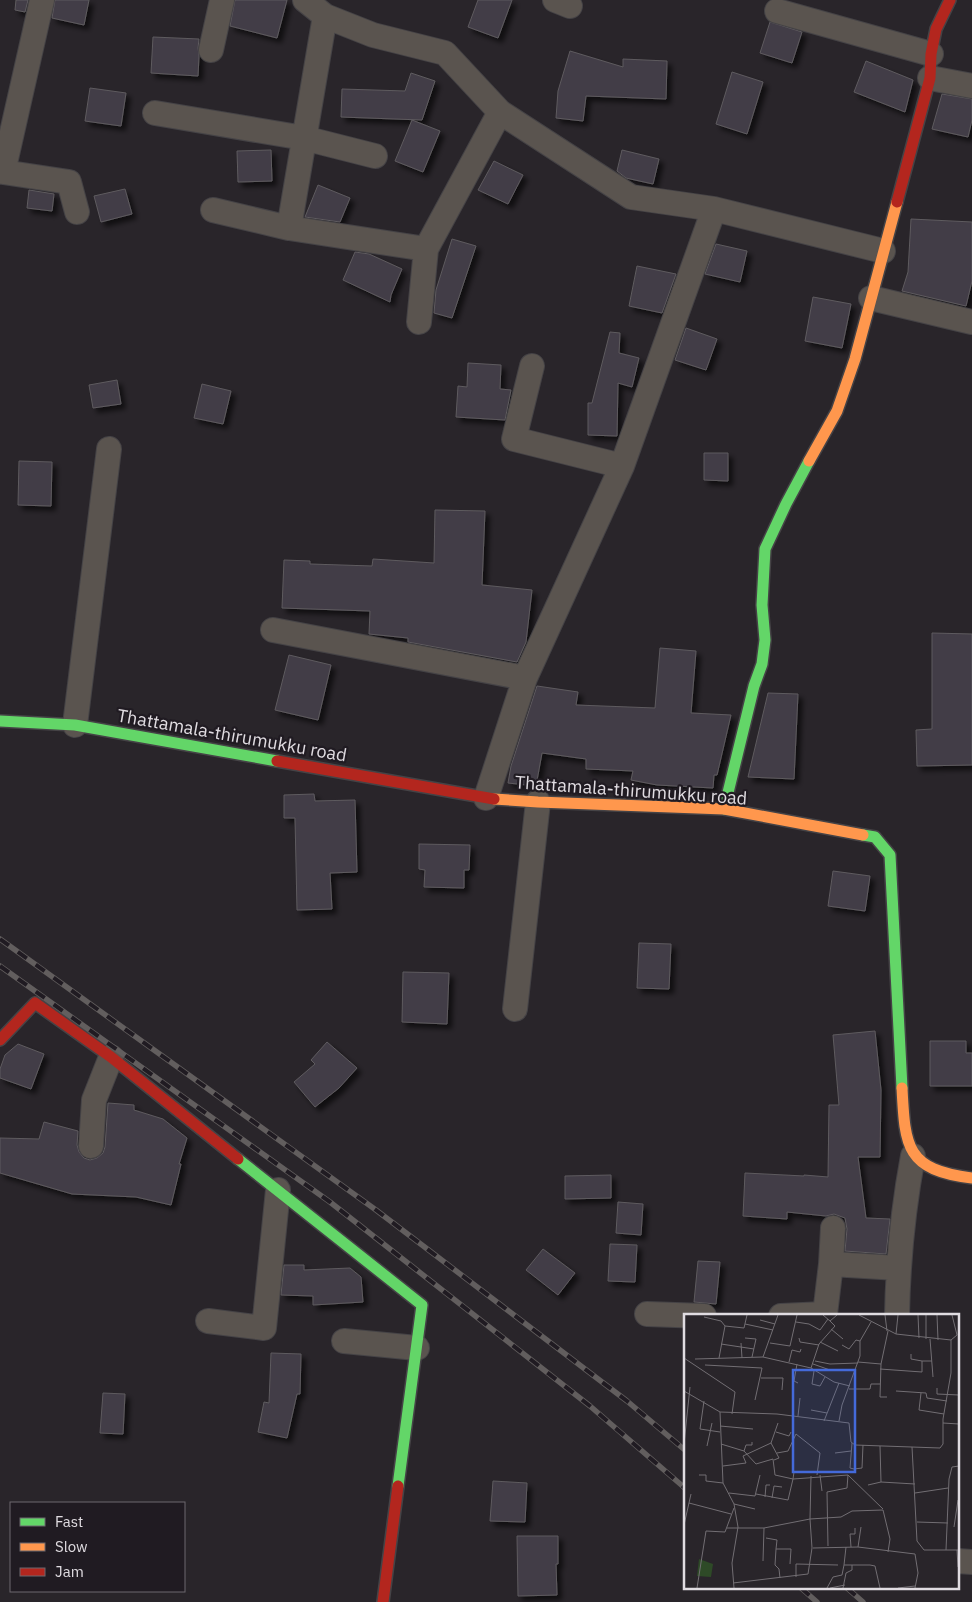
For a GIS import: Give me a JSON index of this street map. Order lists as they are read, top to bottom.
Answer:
{
  "streets": {
    "street": ["Thattamala-thirumukku road"]
  },
  "legend": ["Fast", "Slow", "Jam"]
}
